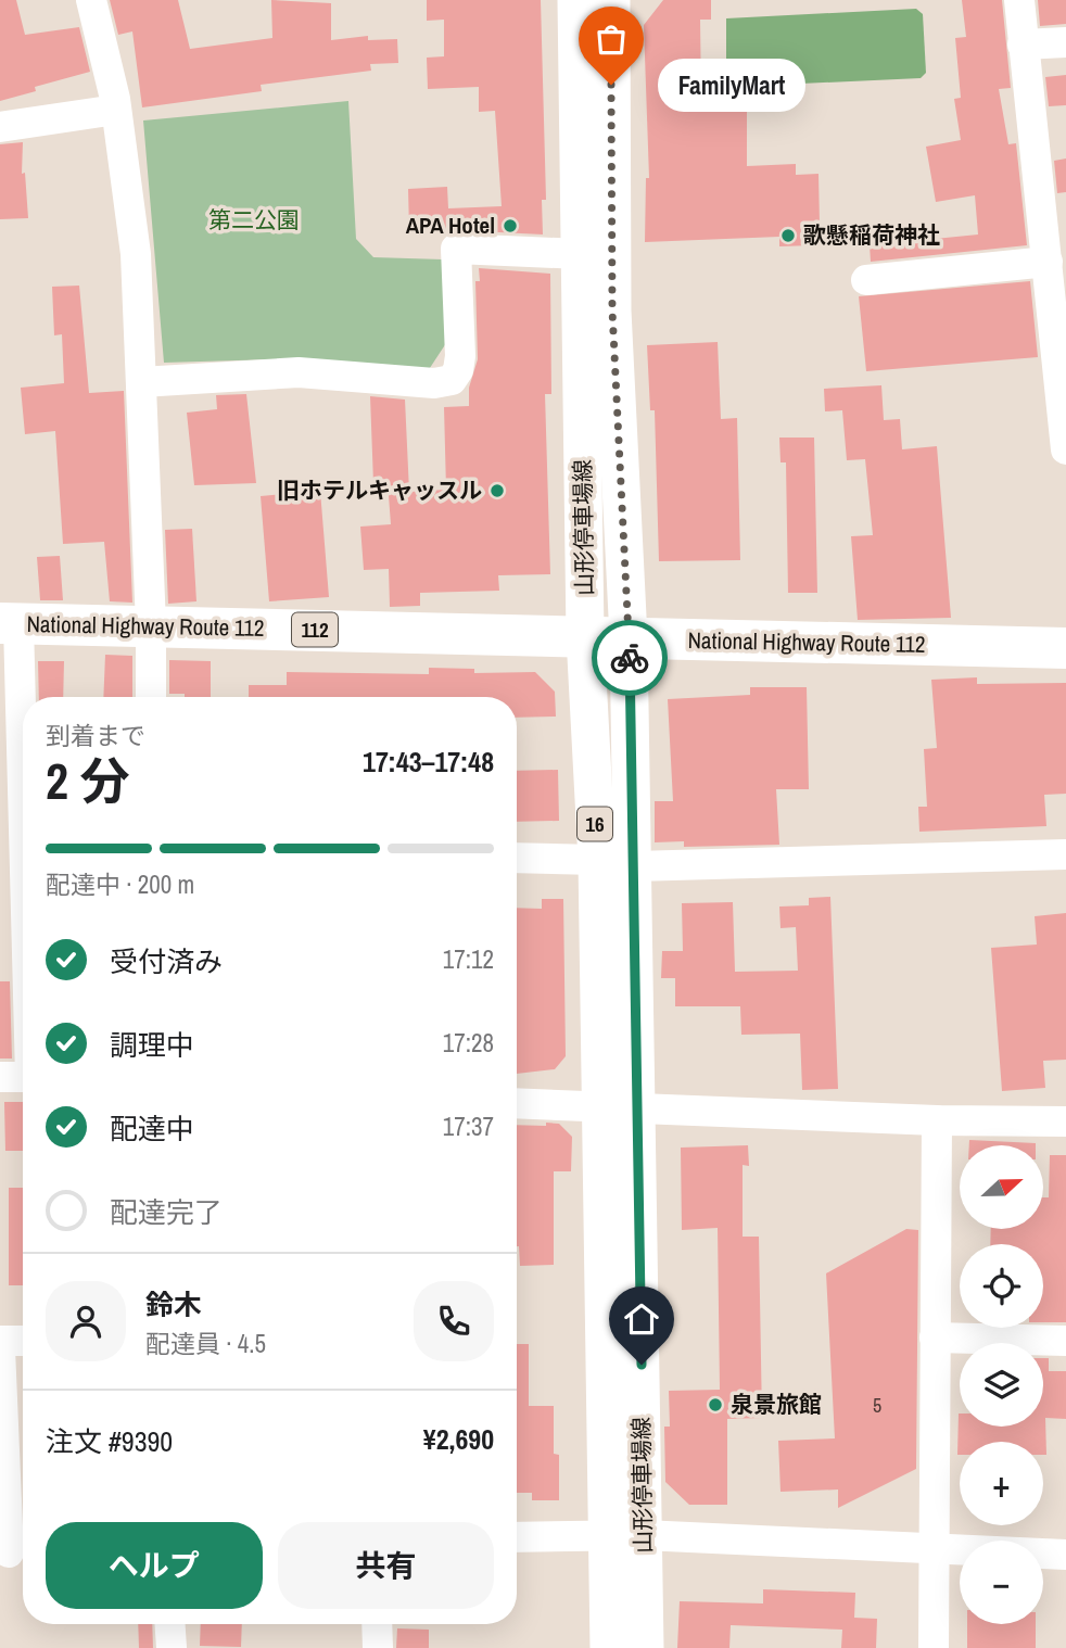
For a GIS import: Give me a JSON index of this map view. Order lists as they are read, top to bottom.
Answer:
{
  "streets": {
    "highway": ["National Highway Route 112", "112"],
    "main road": ["山形停車場線", "16"]
  },
  "crossings": [
    ["山形停車場線", "National Highway Route 112"]
  ],
  "parks": ["第二公園"],
  "places": [
    "FamilyMart",
    "APA Hotel",
    "歌懸稲荷神社",
    "旧ホテルキャッスル",
    "泉景旅館"
  ],
  "house_numbers": ["5"],
  "north": "right",
  "page": {
    "bubble": "FamilyMart",
    "heading": ["2 分", "到着まで", "17:43–17:48"],
    "panel": [
      "鈴木",
      "配達員 · 4.5",
      "注文 #9390",
      "¥2,690"
    ],
    "bar": "配達中 · 200 m",
    "list": [
      ["受付済み", "17:12"],
      ["調理中", "17:28"],
      ["配達中", "17:37"],
      "配達完了"
    ],
    "map_buttons": ["+", "−"],
    "buttons": ["ヘルプ", "共有"]
  }
}
